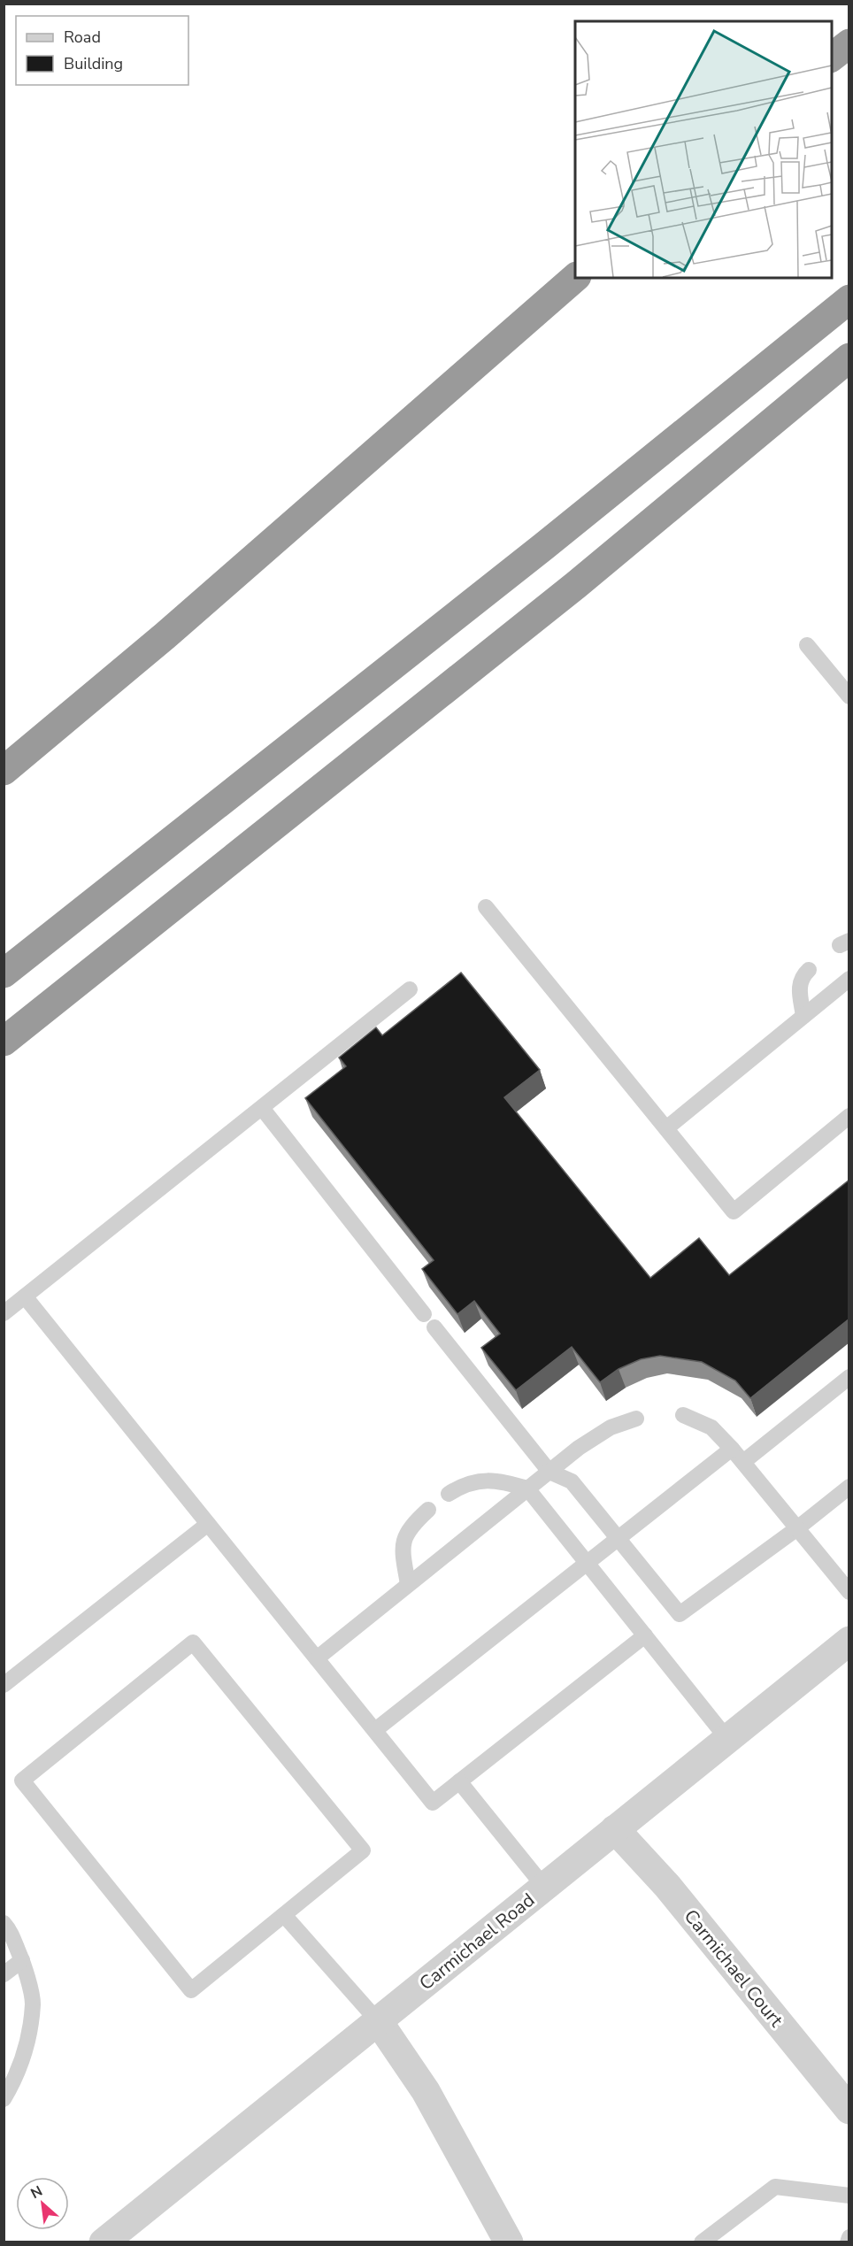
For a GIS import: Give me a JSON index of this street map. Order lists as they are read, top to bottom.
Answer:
{
  "streets": {
    "street": ["Carmichael Road", "Carmichael Court"]
  },
  "crossings": [
    ["Carmichael Road", "Carmichael Court"]
  ],
  "legend": ["Road", "Building"],
  "north": "top left"
}
